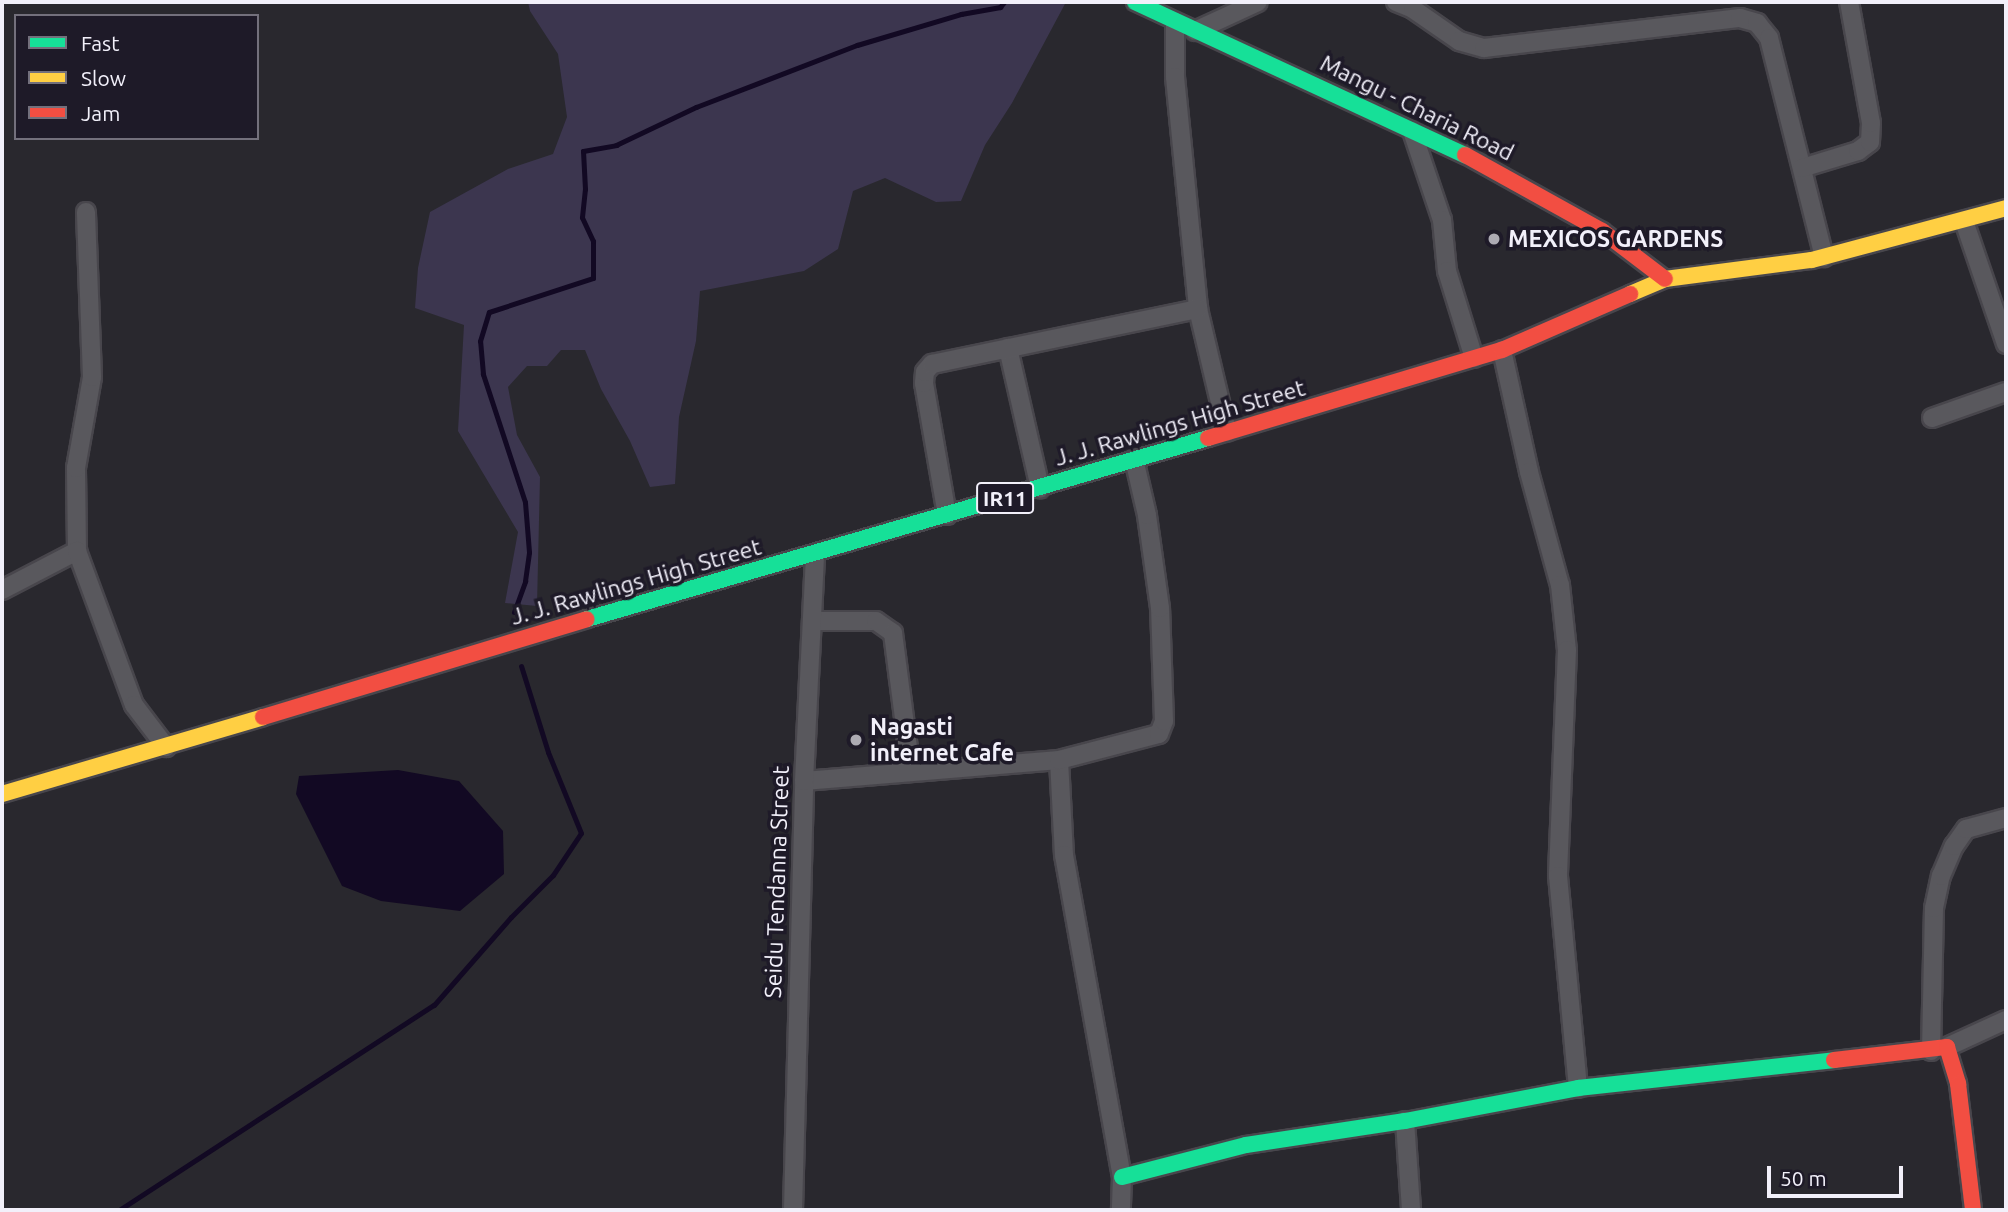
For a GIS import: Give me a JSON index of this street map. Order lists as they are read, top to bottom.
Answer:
{
  "streets": {
    "main road": ["Mangu - Charia Road", "J. J. Rawlings High Street", "IR11"],
    "street": ["Seidu Tendanna Street"]
  },
  "crossings": [
    ["Mangu - Charia Road", "J. J. Rawlings High Street"],
    ["J. J. Rawlings High Street", "Seidu Tendanna Street"]
  ],
  "places": ["MEXICOS GARDENS", "Nagasti internet Cafe"],
  "legend": ["Fast", "Slow", "Jam"],
  "scale_bar": "50 m"
}
